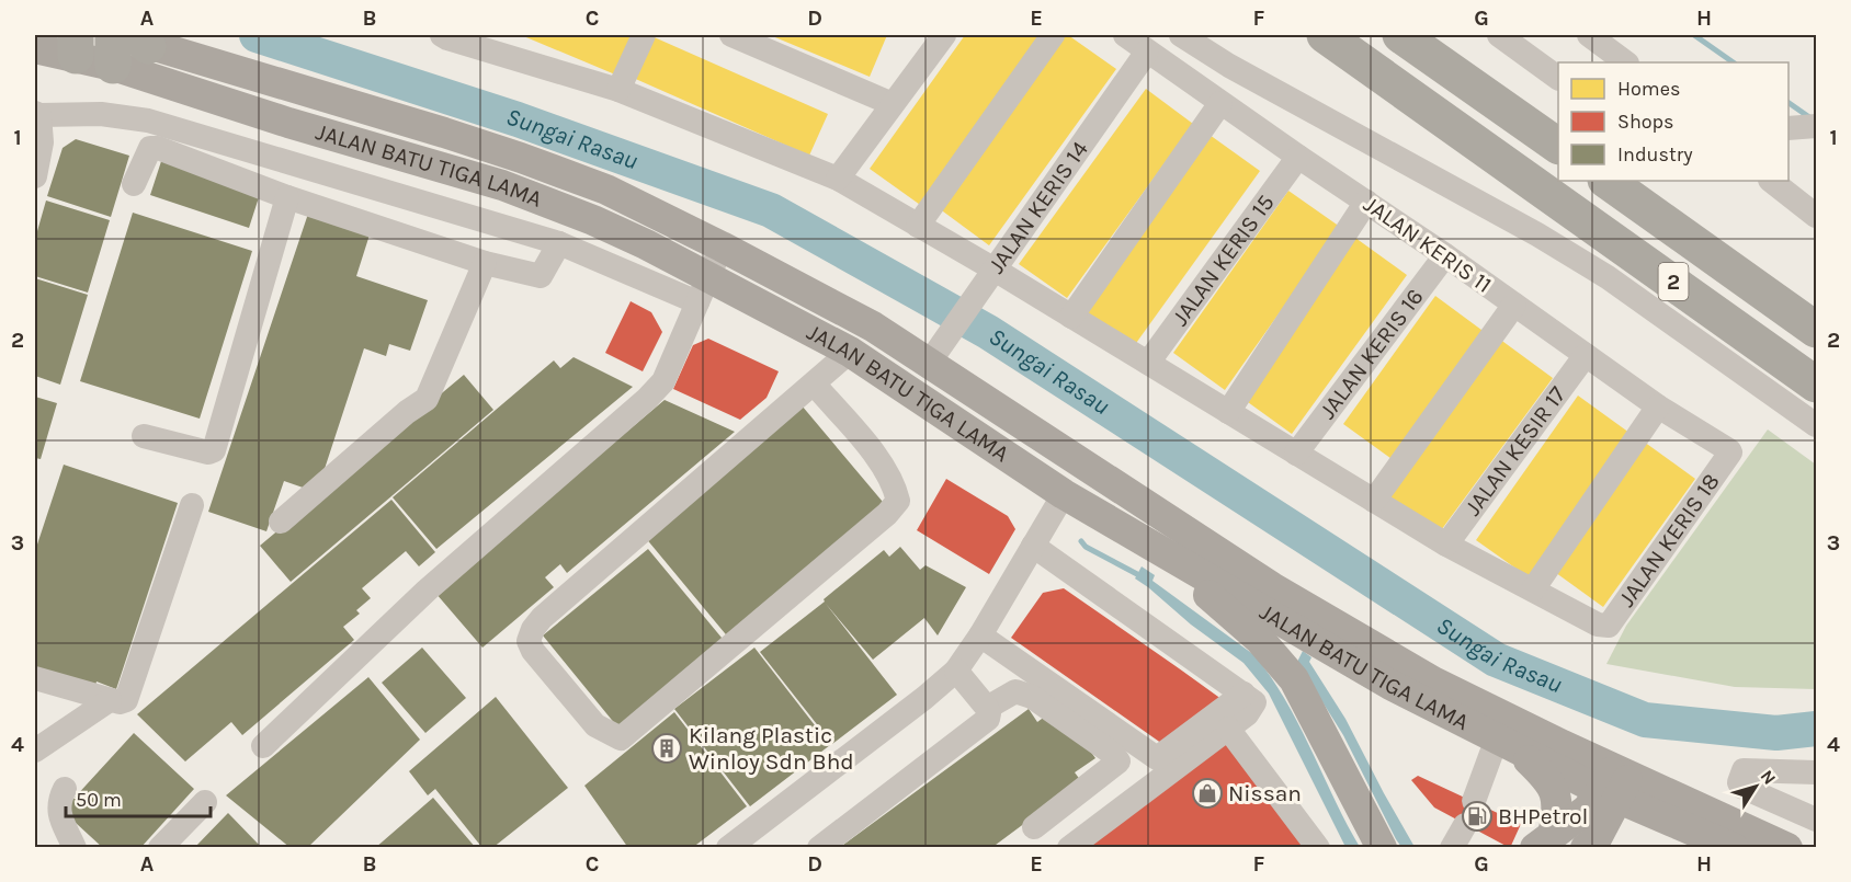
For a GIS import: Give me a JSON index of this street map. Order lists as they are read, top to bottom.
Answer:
{
  "streets": {
    "highway": ["2"],
    "main road": ["JALAN BATU TIGA LAMA"],
    "street": [
      "JALAN KERIS 14",
      "JALAN KERIS 11",
      "JALAN KERIS 15",
      "JALAN KERIS 16",
      "JALAN KESIR 17",
      "JALAN KERIS 18"
    ]
  },
  "crossings": [
    ["JALAN BATU TIGA LAMA", "JALAN KERIS 14"],
    ["JALAN KERIS 14", "JALAN KERIS 11"],
    ["JALAN KERIS 11", "JALAN KERIS 15"],
    ["JALAN KERIS 11", "JALAN KERIS 16"],
    ["JALAN KERIS 11", "JALAN KESIR 17"],
    ["JALAN KERIS 11", "JALAN KERIS 18"]
  ],
  "water": ["Sungai Rasau"],
  "places": {
    "building": ["Kilang Plastic Winloy Sdn Bhd"],
    "shop": ["Nissan"],
    "fuel station": ["BHPetrol"]
  },
  "legend": ["Homes", "Shops", "Industry"],
  "scale_bar": "50 m",
  "north": "top right",
  "grid": {
    "columns": [
      "A",
      "B",
      "C",
      "D",
      "E",
      "F",
      "G",
      "H"
    ],
    "rows": [
      "1",
      "2",
      "3",
      "4"
    ]
  }
}
